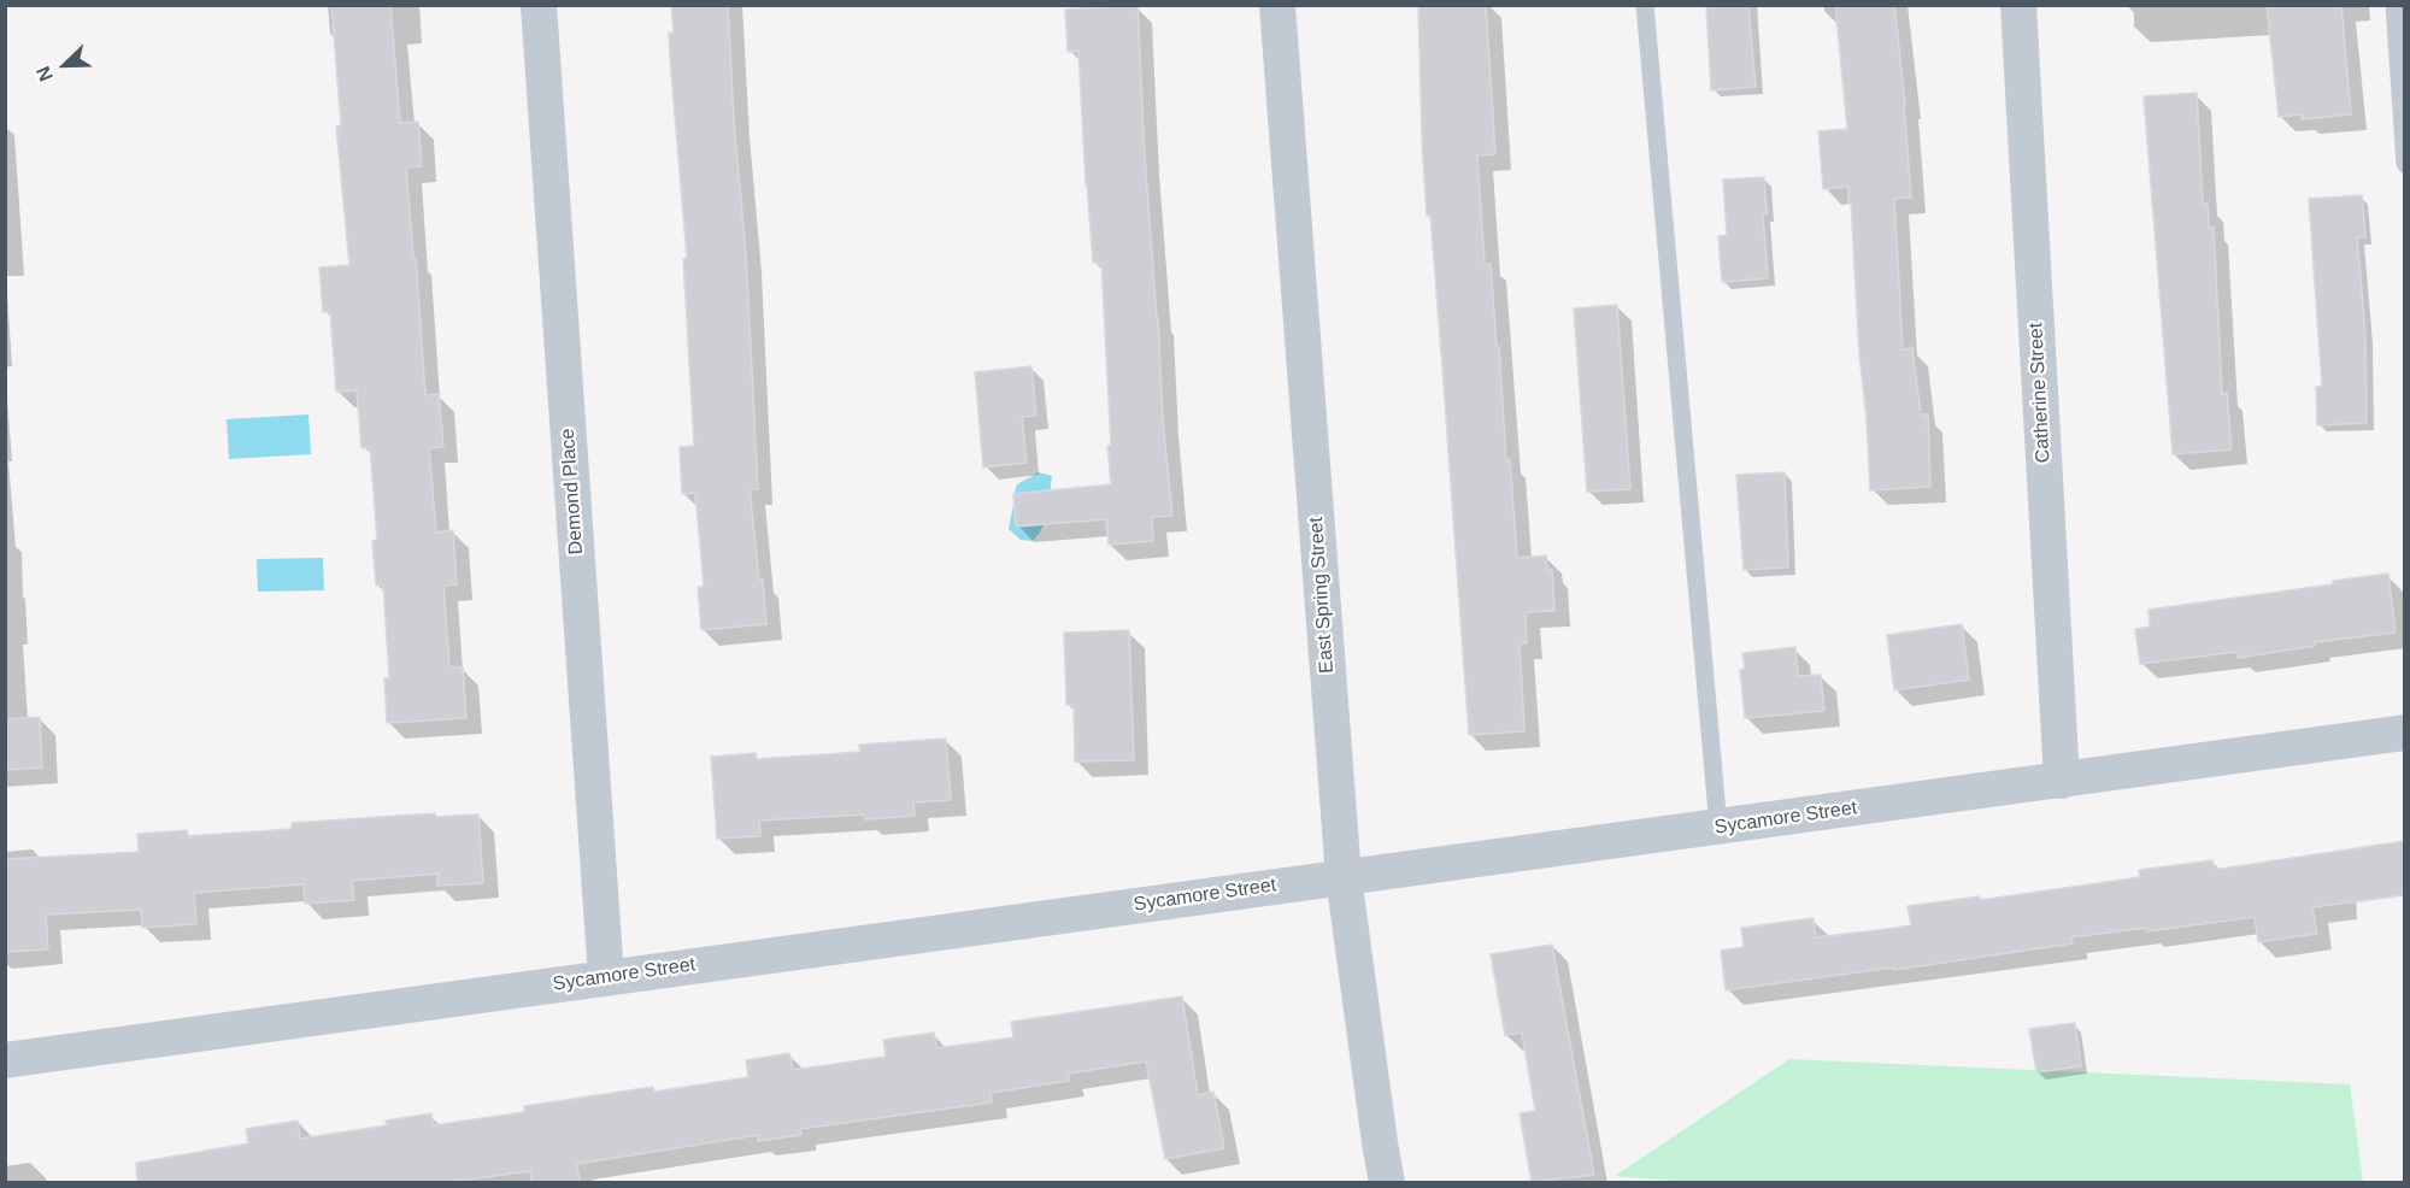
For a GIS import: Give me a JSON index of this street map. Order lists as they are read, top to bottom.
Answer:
{
  "streets": {
    "street": [
      "Catherine Street",
      "Demond Place",
      "East Spring Street",
      "Sycamore Street"
    ]
  },
  "crossings": [
    ["Catherine Street", "Sycamore Street"],
    ["Demond Place", "Sycamore Street"],
    ["East Spring Street", "Sycamore Street"]
  ],
  "north": "bottom left"
}
